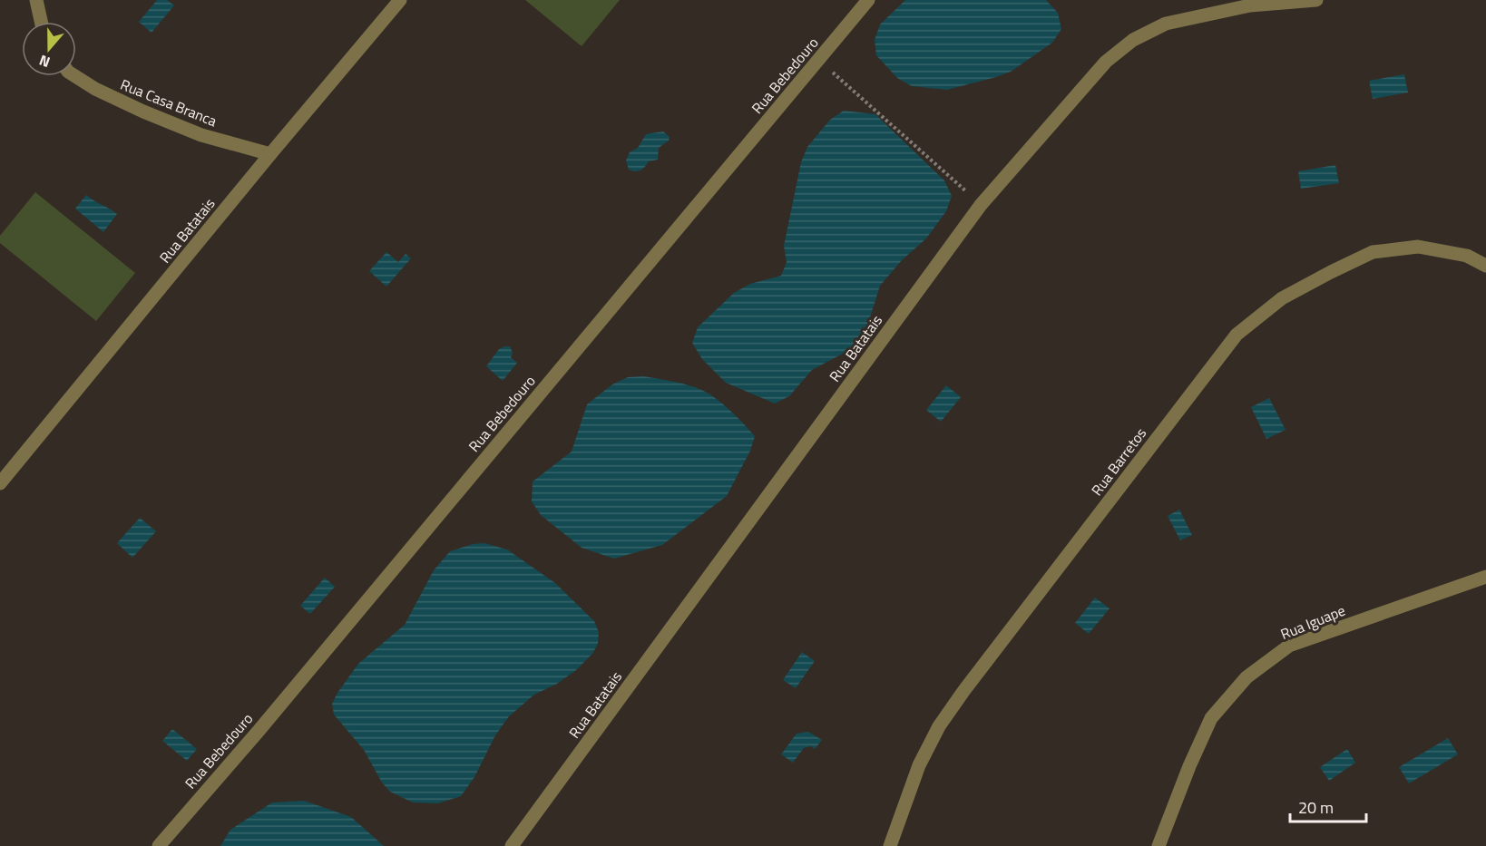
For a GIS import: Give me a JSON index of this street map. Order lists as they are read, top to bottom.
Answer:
{
  "streets": {
    "street": [
      "Rua Bebedouro",
      "Rua Casa Branca",
      "Rua Batatais",
      "Rua Barretos",
      "Rua Iguape"
    ]
  },
  "crossings": [
    ["Rua Casa Branca", "Rua Batatais"]
  ],
  "scale_bar": "20 m",
  "north": "bottom"
}
